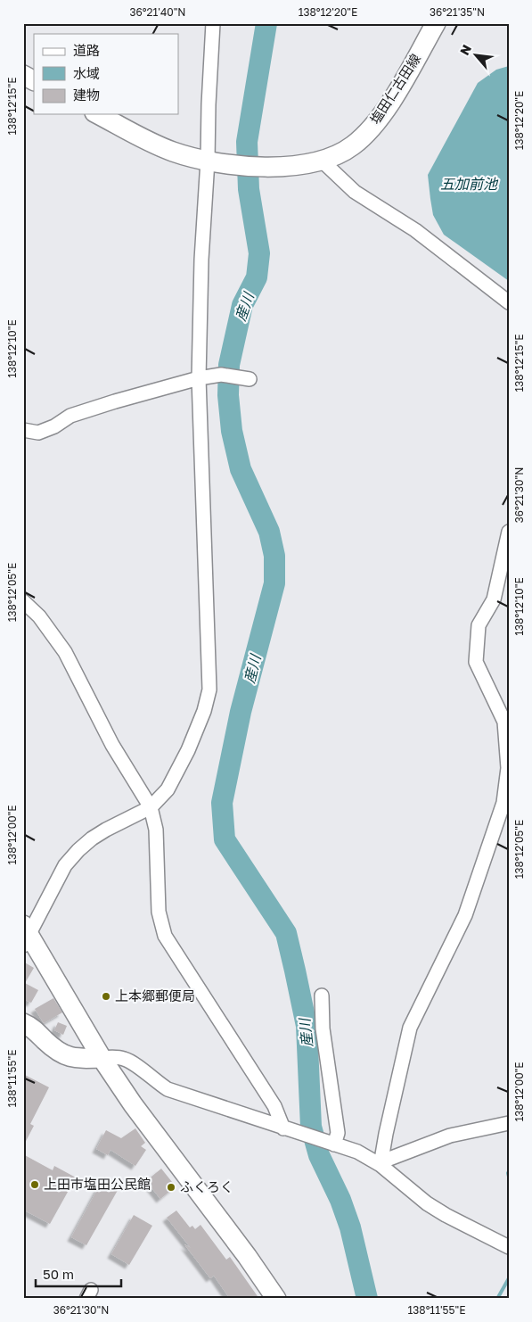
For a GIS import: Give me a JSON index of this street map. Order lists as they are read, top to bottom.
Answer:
{
  "streets": {
    "street": ["塩田仁古田線"]
  },
  "water": ["五加前池", "産川"],
  "places": ["上本郷郵便局", "上田市塩田公民館", "ふくろく"],
  "legend": ["道路", "水域", "建物"],
  "scale_bar": "50 m",
  "north": "top left",
  "coordinates": [
    "36°21'40\"N",
    "138°12'20\"E",
    "36°21'35\"N",
    "138°12'15\"E",
    "138°12'10\"E",
    "36°21'30\"N",
    "138°12'05\"E",
    "138°12'00\"E",
    "138°11'55\"E"
  ]
}
